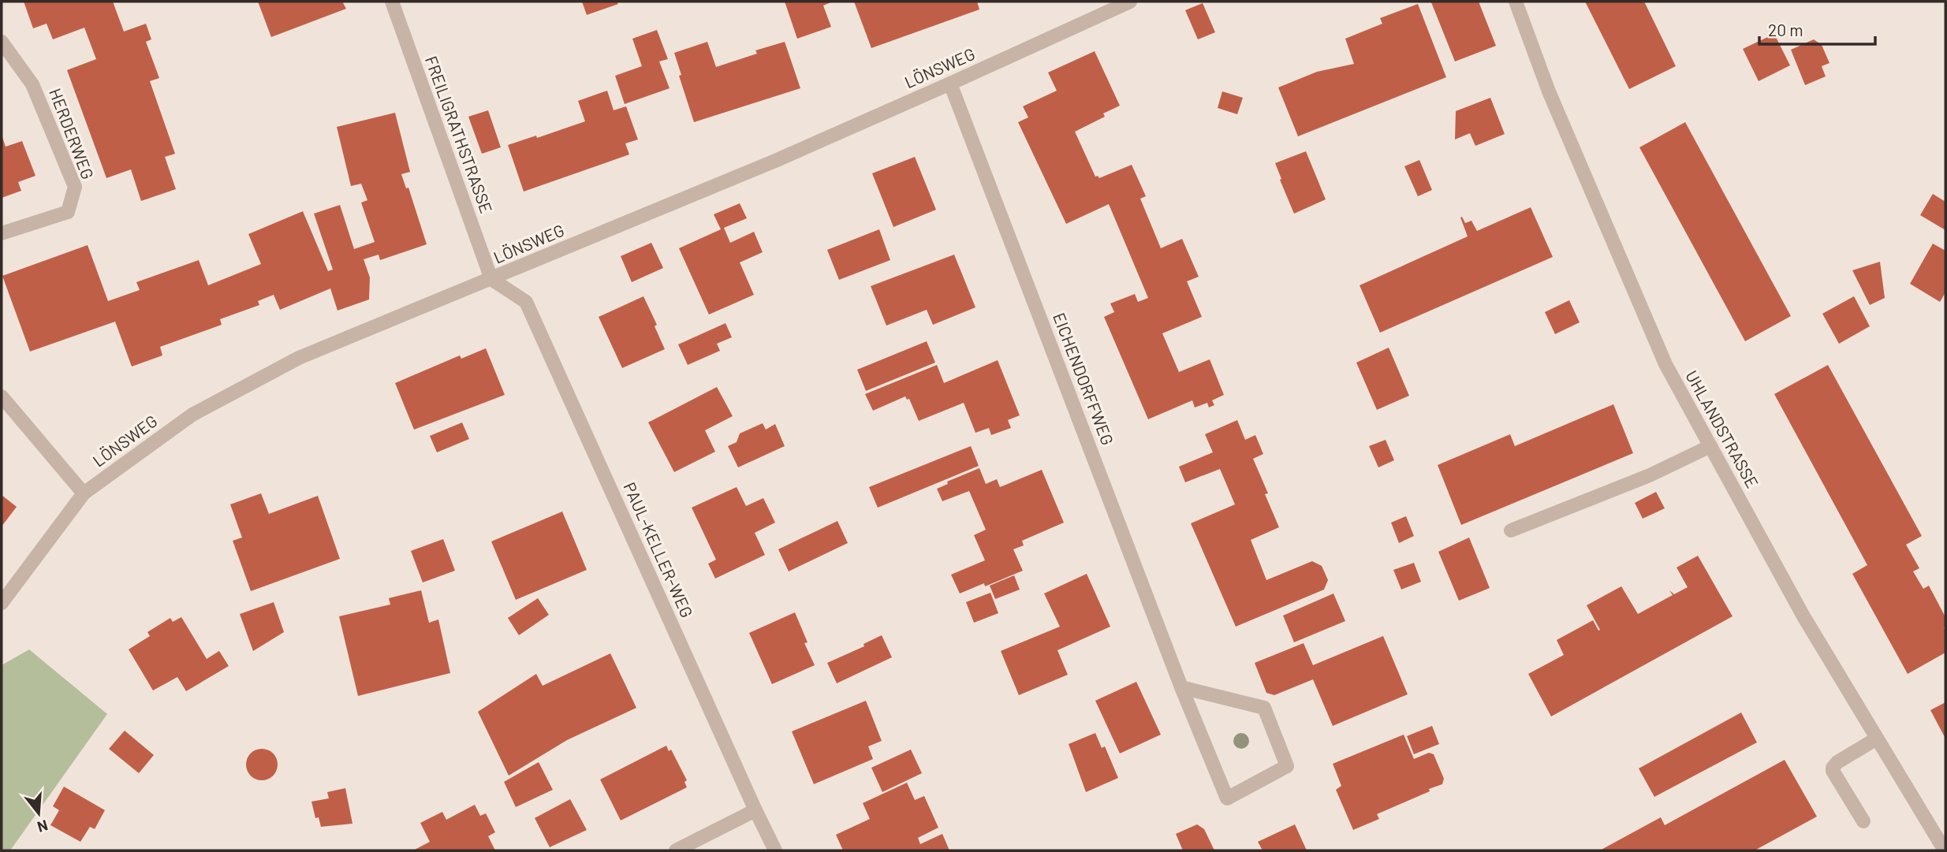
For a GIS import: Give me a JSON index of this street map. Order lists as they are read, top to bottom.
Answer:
{
  "streets": {
    "street": [
      "LÖNSWEG",
      "HERDERWEG",
      "FREILIGRATHSTRASSE",
      "EICHENDORFFWEG",
      "UHLANDSTRASSE",
      "PAUL-KELLER-WEG"
    ]
  },
  "crossings": [
    ["LÖNSWEG", "FREILIGRATHSTRASSE"],
    ["LÖNSWEG", "EICHENDORFFWEG"],
    ["LÖNSWEG", "PAUL-KELLER-WEG"],
    ["FREILIGRATHSTRASSE", "PAUL-KELLER-WEG"]
  ],
  "scale_bar": "20 m",
  "north": "bottom"
}
